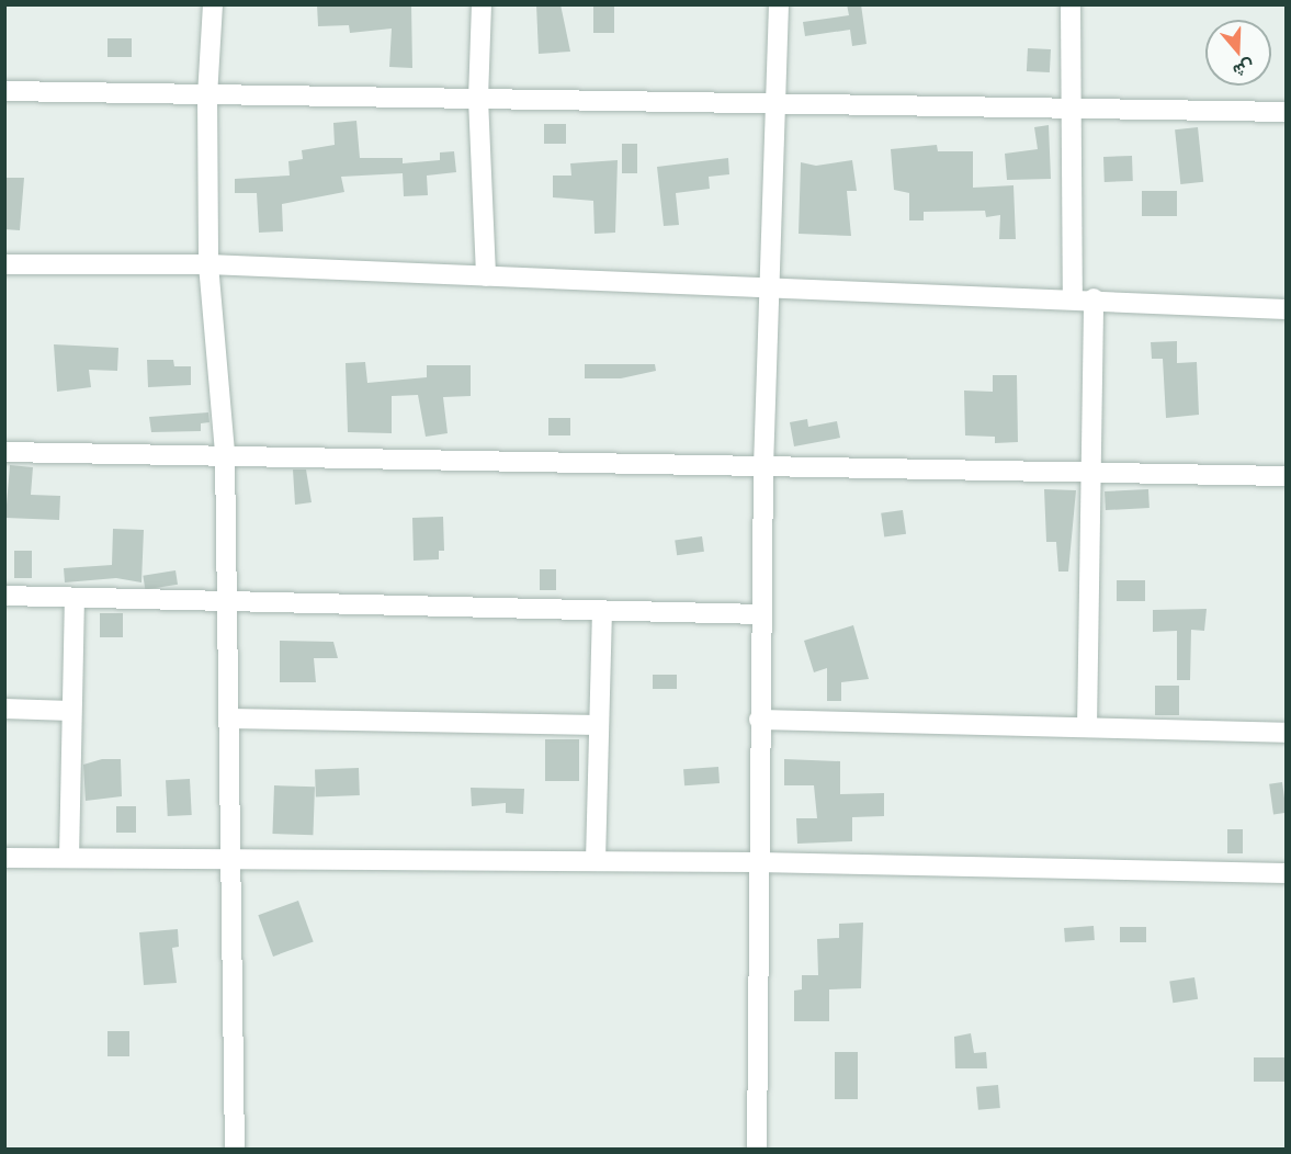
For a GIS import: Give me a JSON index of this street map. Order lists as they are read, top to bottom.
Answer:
{
  "north": "bottom"
}
